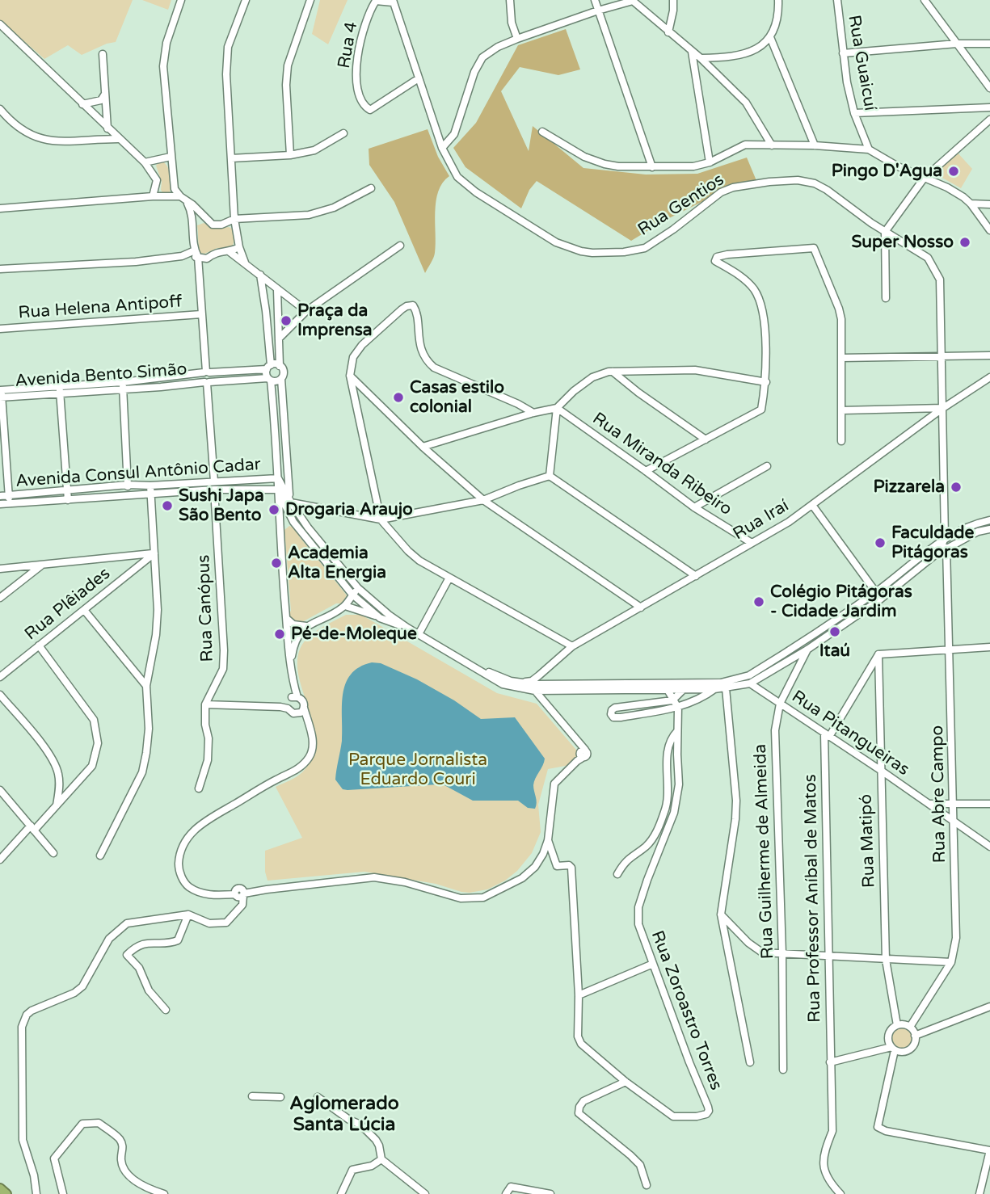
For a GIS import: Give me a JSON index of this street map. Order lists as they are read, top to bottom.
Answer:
{
  "streets": {
    "street": [
      "Rua 4",
      "Rua Guaicuí",
      "Rua Gentios",
      "Rua Helena Antipoff",
      "Avenida Bento Simão",
      "Rua Miranda Ribeiro",
      "Avenida Consul Antônio Cadar",
      "Rua Iraí",
      "Rua Plêiades",
      "Rua Canópus",
      "Rua Pitangueiras",
      "Rua Abre Campo",
      "Rua Matipó",
      "Rua Guilherme de Almeida",
      "Rua Professor Aníbal de Matos",
      "Rua Zoroastro Torres"
    ]
  },
  "crossings": [
    ["Rua 4", "Rua Gentios"],
    ["Rua Gentios", "Rua Iraí"],
    ["Rua Miranda Ribeiro", "Rua Iraí"],
    ["Avenida Consul Antônio Cadar", "Rua Canópus"],
    ["Rua Pitangueiras", "Rua Abre Campo"],
    ["Rua Pitangueiras", "Rua Matipó"],
    ["Rua Pitangueiras", "Rua Guilherme de Almeida"],
    ["Rua Pitangueiras", "Rua Professor Aníbal de Matos"],
    ["Rua Abre Campo", "Rua Matipó"]
  ],
  "districts": ["Aglomerado Santa Lúcia"],
  "parks": ["Parque Jornalista Eduardo Couri"],
  "places": [
    "Pingo D'Agua",
    "Super Nosso",
    "Praça da Imprensa",
    "Casas estilo colonial",
    "Pizzarela",
    "Sushi Japa São Bento",
    "Drogaria Araujo",
    "Faculdade Pitágoras",
    "Academia Alta Energia",
    "Colégio Pitágoras - Cidade Jardim",
    "Itaú",
    "Pé-de-Moleque"
  ]
}
